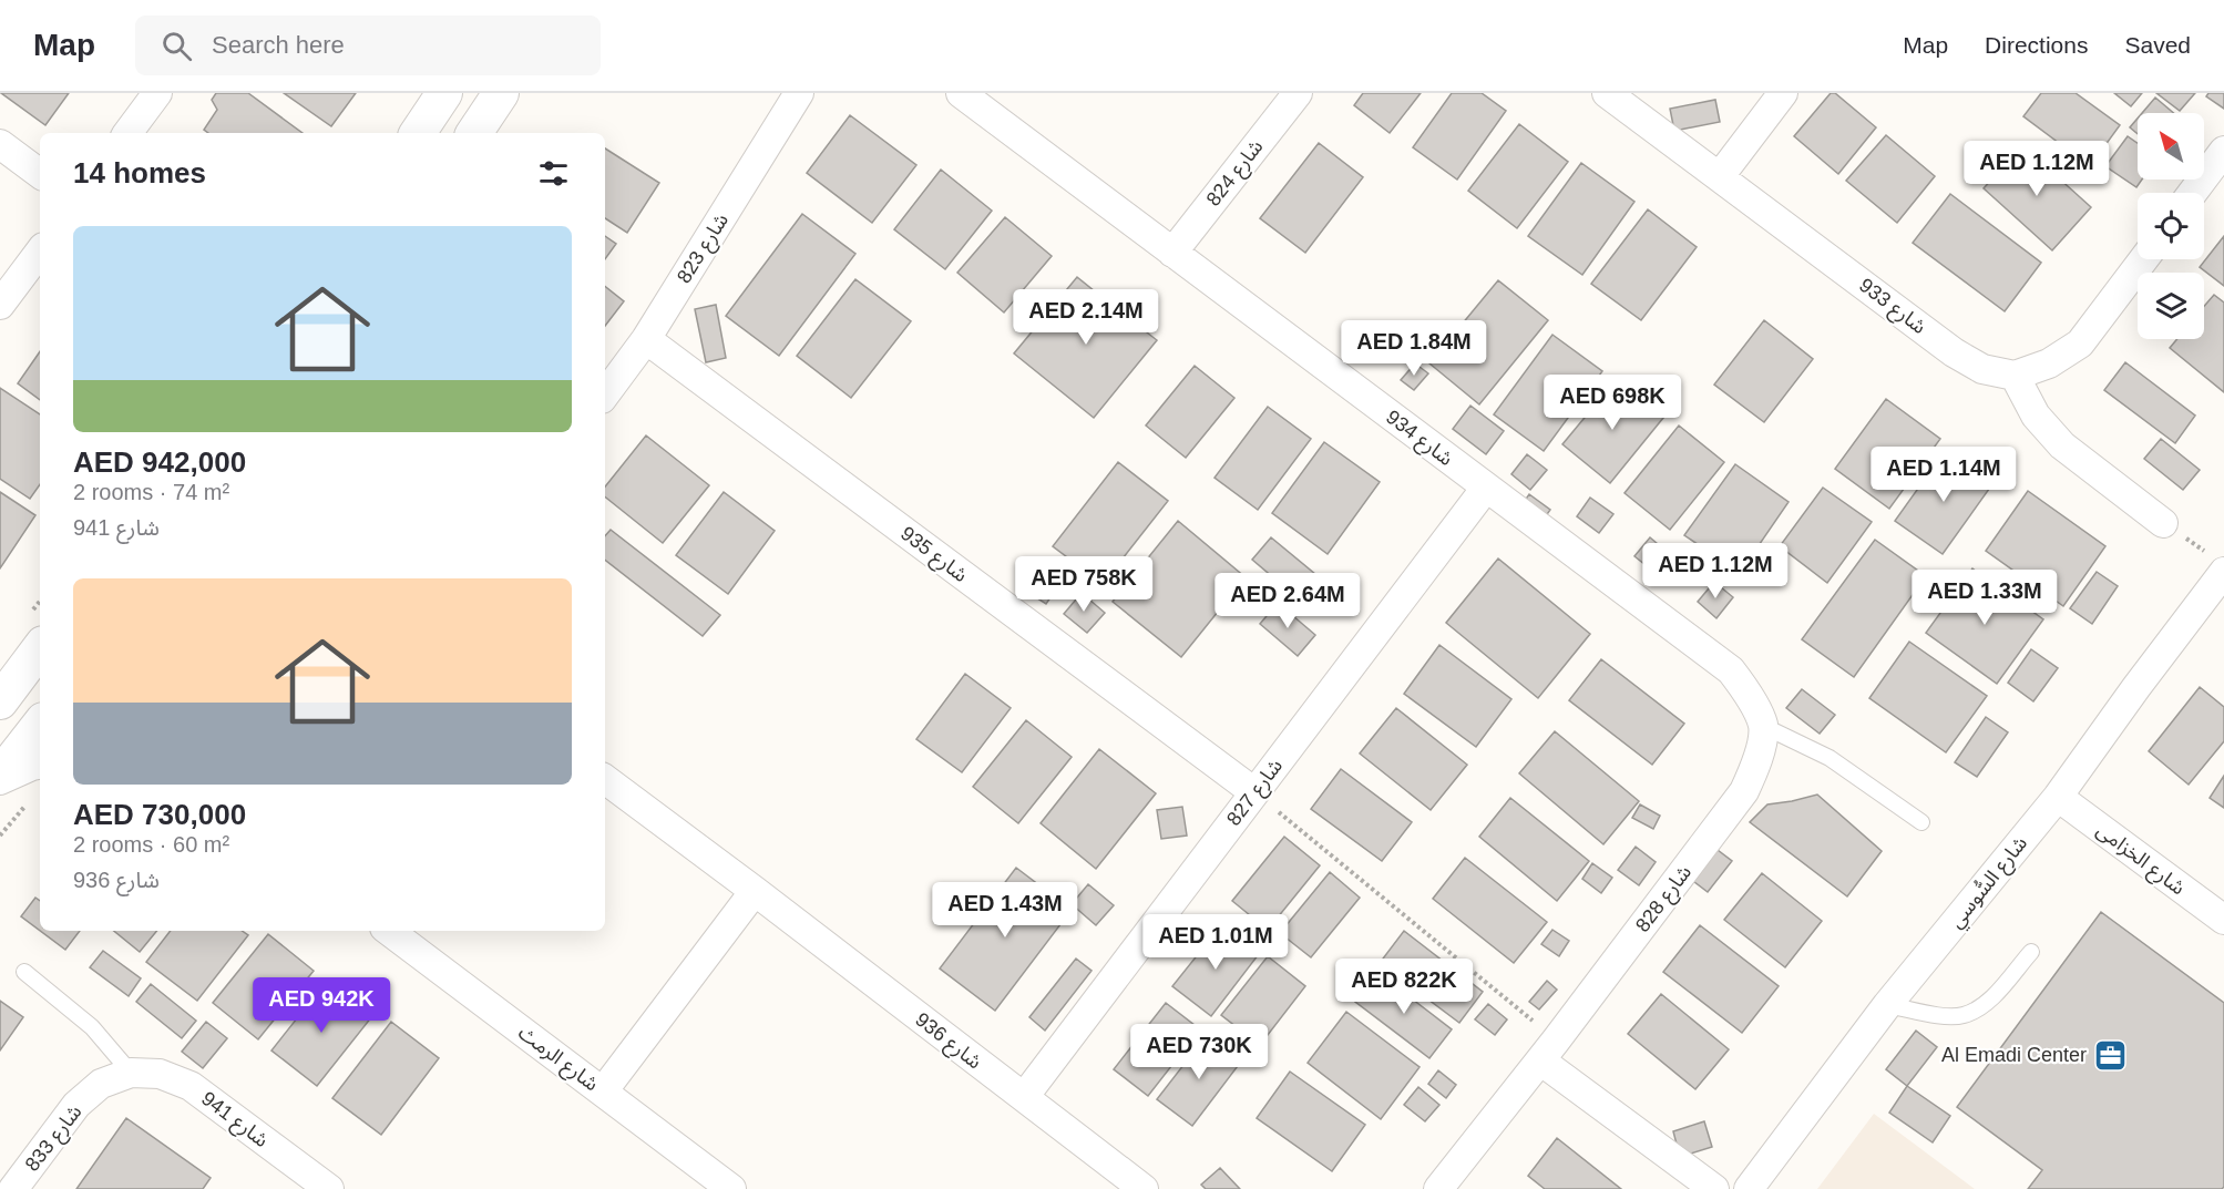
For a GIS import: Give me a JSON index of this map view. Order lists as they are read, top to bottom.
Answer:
{
  "streets": {
    "street": [
      "شارع 824",
      "شارع 823",
      "شارع 933",
      "شارع 934",
      "شارع 935",
      "شارع 827",
      "شارع الخزامى",
      "شارع السُّوسي",
      "شارع 828",
      "شارع 936",
      "شارع الرمث",
      "شارع 941",
      "شارع 833"
    ]
  },
  "crossings": [
    ["شارع 824", "شارع 934"],
    ["شارع 823", "شارع 935"],
    ["شارع 934", "شارع 827"],
    ["شارع 934", "شارع 828"],
    ["شارع 935", "شارع 827"],
    ["شارع 827", "شارع 936"],
    ["شارع الخزامى", "شارع السُّوسي"],
    ["شارع 941", "شارع 833"]
  ],
  "places": {
    "office": ["Al Emadi Center"]
  },
  "north": "top left",
  "page": {
    "header": "Map",
    "search": "Search here",
    "nav": ["Map", "Directions", "Saved"],
    "heading": "14 homes",
    "price": [
      "AED 1.12M",
      "AED 2.14M",
      "AED 1.84M",
      "AED 698K",
      "AED 1.14M",
      "AED 1.12M",
      "AED 758K",
      "AED 1.33M",
      "AED 2.64M",
      "AED 1.43M",
      "AED 1.01M",
      "AED 822K",
      "AED 942K",
      "AED 730K"
    ],
    "list": [
      {
        "name": "AED 942,000",
        "note": "2 rooms · 74 m² · شارع 941"
      },
      {
        "name": "AED 730,000",
        "note": "2 rooms · 60 m² · شارع 936"
      }
    ]
  }
}
